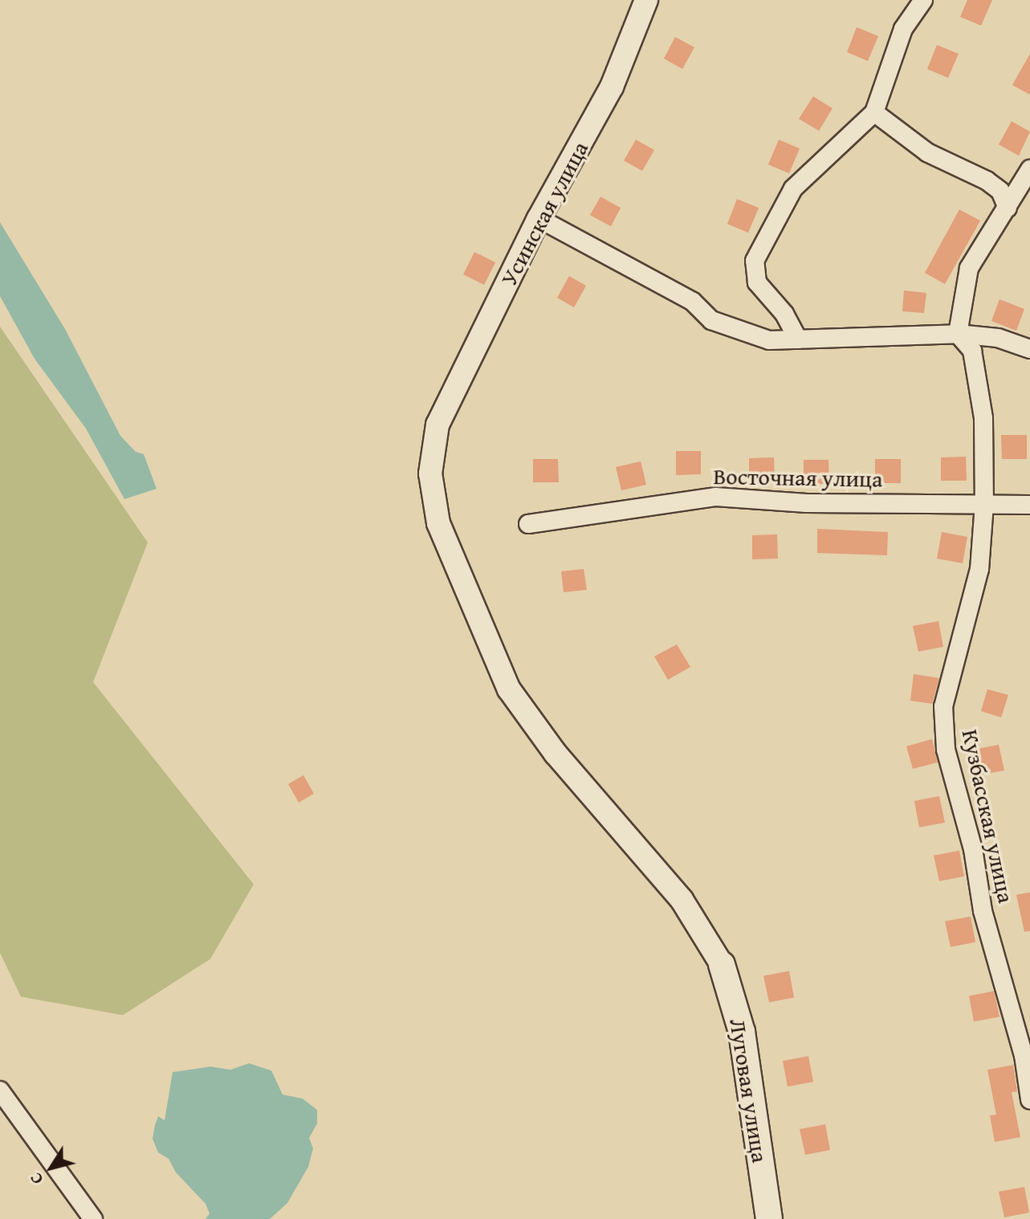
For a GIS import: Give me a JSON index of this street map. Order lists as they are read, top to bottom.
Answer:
{
  "streets": {
    "main road": ["Луговая улица"],
    "street": ["Усинская улица", "Восточная улица", "Кузбасская улица"]
  },
  "crossings": [
    ["Усинская улица", "Луговая улица"],
    ["Восточная улица", "Кузбасская улица"]
  ],
  "north": "bottom left"
}
